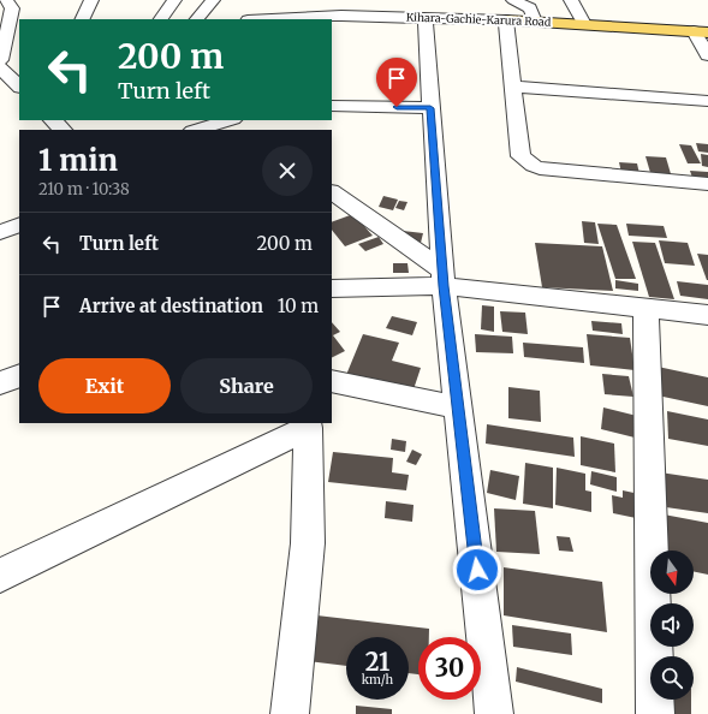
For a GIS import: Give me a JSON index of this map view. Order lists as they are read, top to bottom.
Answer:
{
  "streets": {
    "main road": ["Kihara-Gachie-Karura Road"]
  },
  "north": "bottom",
  "page": {
    "turn": ["200 m", "Turn left"],
    "heading": ["1 min", "210 m · 10:38"],
    "list": [
      {
        "name": "Turn left",
        "value": "200 m"
      },
      {
        "name": "Arrive at destination",
        "value": "10 m"
      }
    ],
    "buttons": ["Exit", "Share"],
    "speed": "21 km/h",
    "limit": "30"
  }
}
